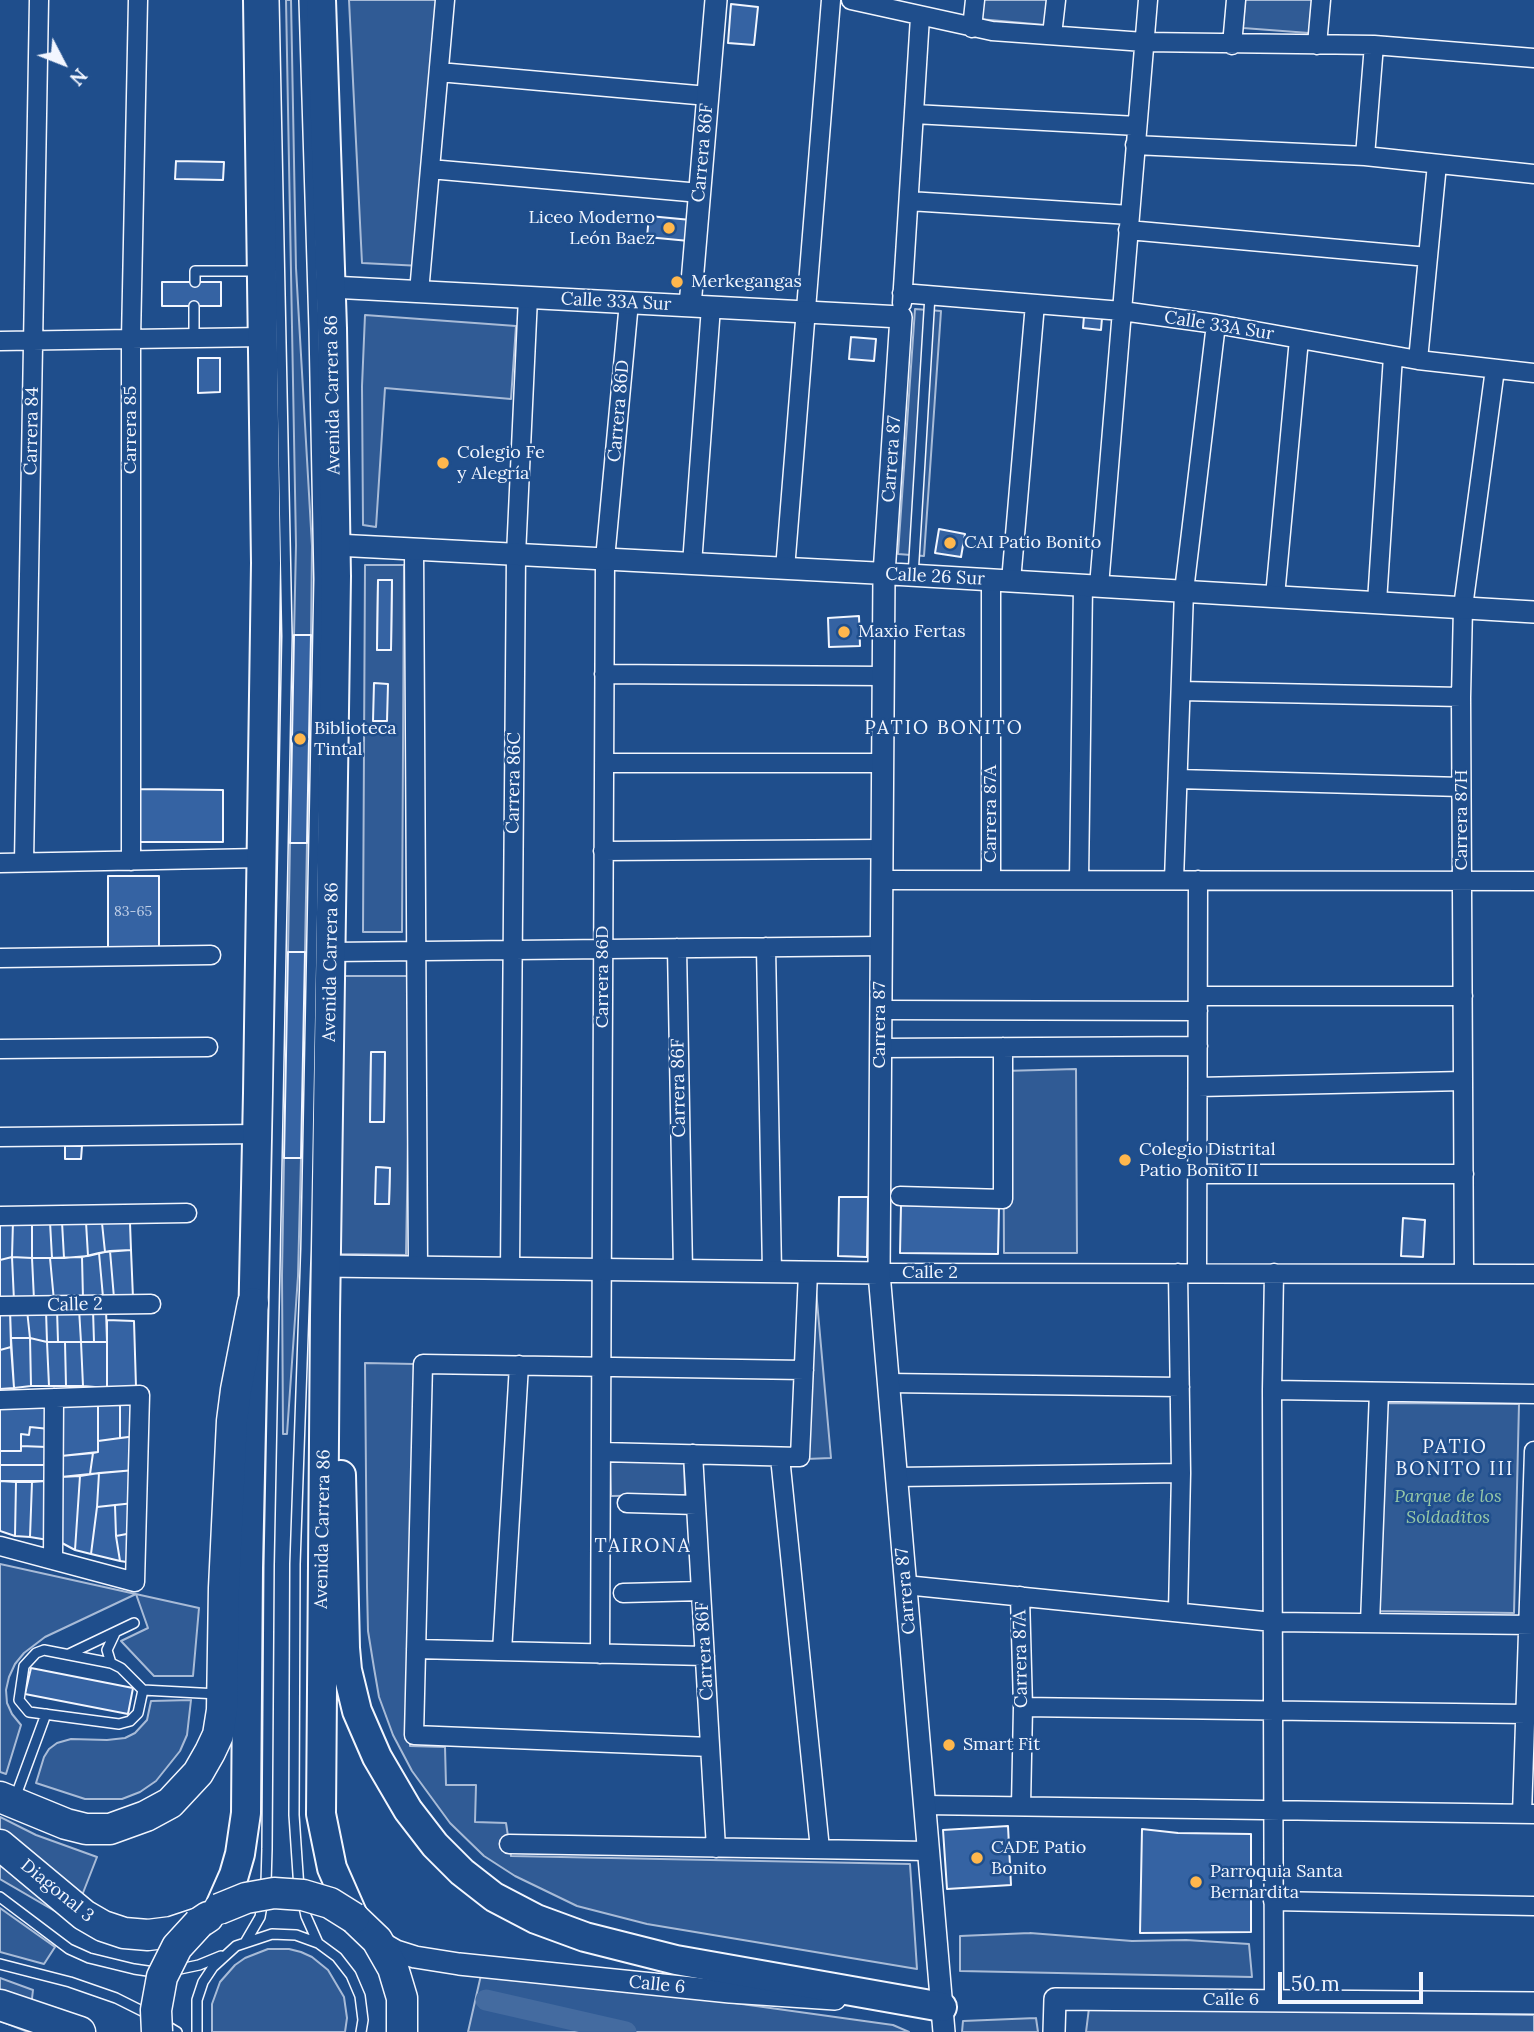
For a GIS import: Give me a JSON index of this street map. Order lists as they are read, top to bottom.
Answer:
{
  "streets": {
    "highway": ["Diagonal 3"],
    "main road": ["Avenida Carrera 86"],
    "street": [
      "Carrera 86F",
      "Calle 33A Sur",
      "Carrera 86D",
      "Carrera 85",
      "Carrera 84",
      "Carrera 87",
      "Calle 26 Sur",
      "Carrera 86C",
      "Carrera 87A",
      "Carrera 87H",
      "Calle 2",
      "Calle 6"
    ]
  },
  "crossings": [
    ["Carrera 86F", "Calle 33A Sur"],
    ["Carrera 86F", "Calle 26 Sur"],
    ["Carrera 86F", "Calle 2"],
    ["Calle 33A Sur", "Avenida Carrera 86"],
    ["Calle 33A Sur", "Carrera 86D"],
    ["Calle 33A Sur", "Carrera 87"],
    ["Calle 33A Sur", "Carrera 86C"],
    ["Calle 33A Sur", "Carrera 87A"],
    ["Calle 33A Sur", "Carrera 87H"],
    ["Avenida Carrera 86", "Calle 26 Sur"],
    ["Avenida Carrera 86", "Calle 2"],
    ["Avenida Carrera 86", "Diagonal 3"],
    ["Carrera 86D", "Calle 26 Sur"],
    ["Carrera 86D", "Calle 2"],
    ["Carrera 87", "Calle 26 Sur"],
    ["Carrera 87", "Calle 2"],
    ["Carrera 87", "Calle 6"],
    ["Calle 26 Sur", "Carrera 86C"],
    ["Calle 26 Sur", "Carrera 87A"],
    ["Calle 26 Sur", "Carrera 87H"],
    ["Carrera 86C", "Calle 2"],
    ["Carrera 87H", "Calle 2"],
    ["Diagonal 3", "Calle 6"]
  ],
  "districts": ["PATIO BONITO", "PATIO BONITO III", "TAIRONA"],
  "parks": ["Parque de los Soldaditos"],
  "places": [
    "Liceo Moderno León Baez",
    "Merkegangas",
    "Colegio Fe y Alegría",
    "CAI Patio Bonito",
    "Maxio Fertas",
    "Biblioteca Tintal",
    "Colegio Distrital Patio Bonito II",
    "Smart Fit",
    "CADE Patio Bonito",
    "Parroquia Santa Bernardita"
  ],
  "house_numbers": ["83-65"],
  "scale_bar": "50 m",
  "north": "bottom right"
}
